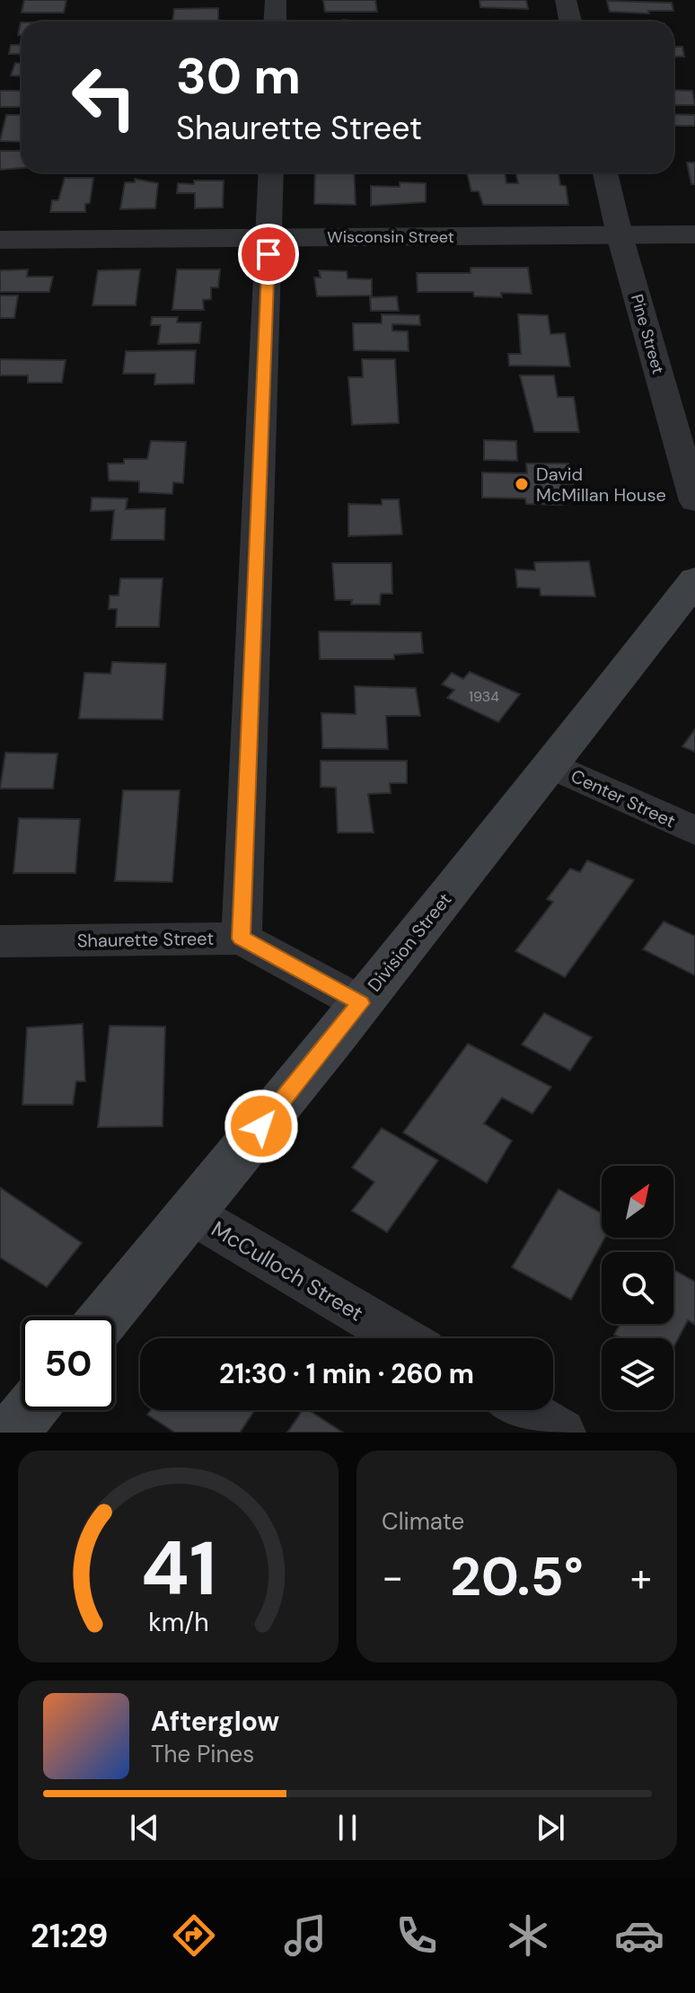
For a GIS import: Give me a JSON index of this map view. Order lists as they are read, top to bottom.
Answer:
{
  "streets": {
    "main road": ["Division Street"],
    "street": [
      "Wisconsin Street",
      "Pine Street",
      "Center Street",
      "Shaurette Street",
      "McCulloch Street"
    ]
  },
  "crossings": [
    ["Wisconsin Street", "Pine Street"],
    ["Center Street", "Division Street"],
    ["Shaurette Street", "Division Street"],
    ["Division Street", "McCulloch Street"]
  ],
  "places": ["David McMillan House"],
  "house_numbers": ["1934"],
  "north": "top right",
  "page": {
    "turn": ["30 m", "Shaurette Street"],
    "limit": "50",
    "trip": "21:30 · 1 min · 260 m",
    "tile": "Climate",
    "heat": ["−", "20.5°", "+"],
    "song": ["Afterglow", "The Pines"],
    "tabs": "21:29",
    "gauge": ["41", "km/h"]
  }
}
